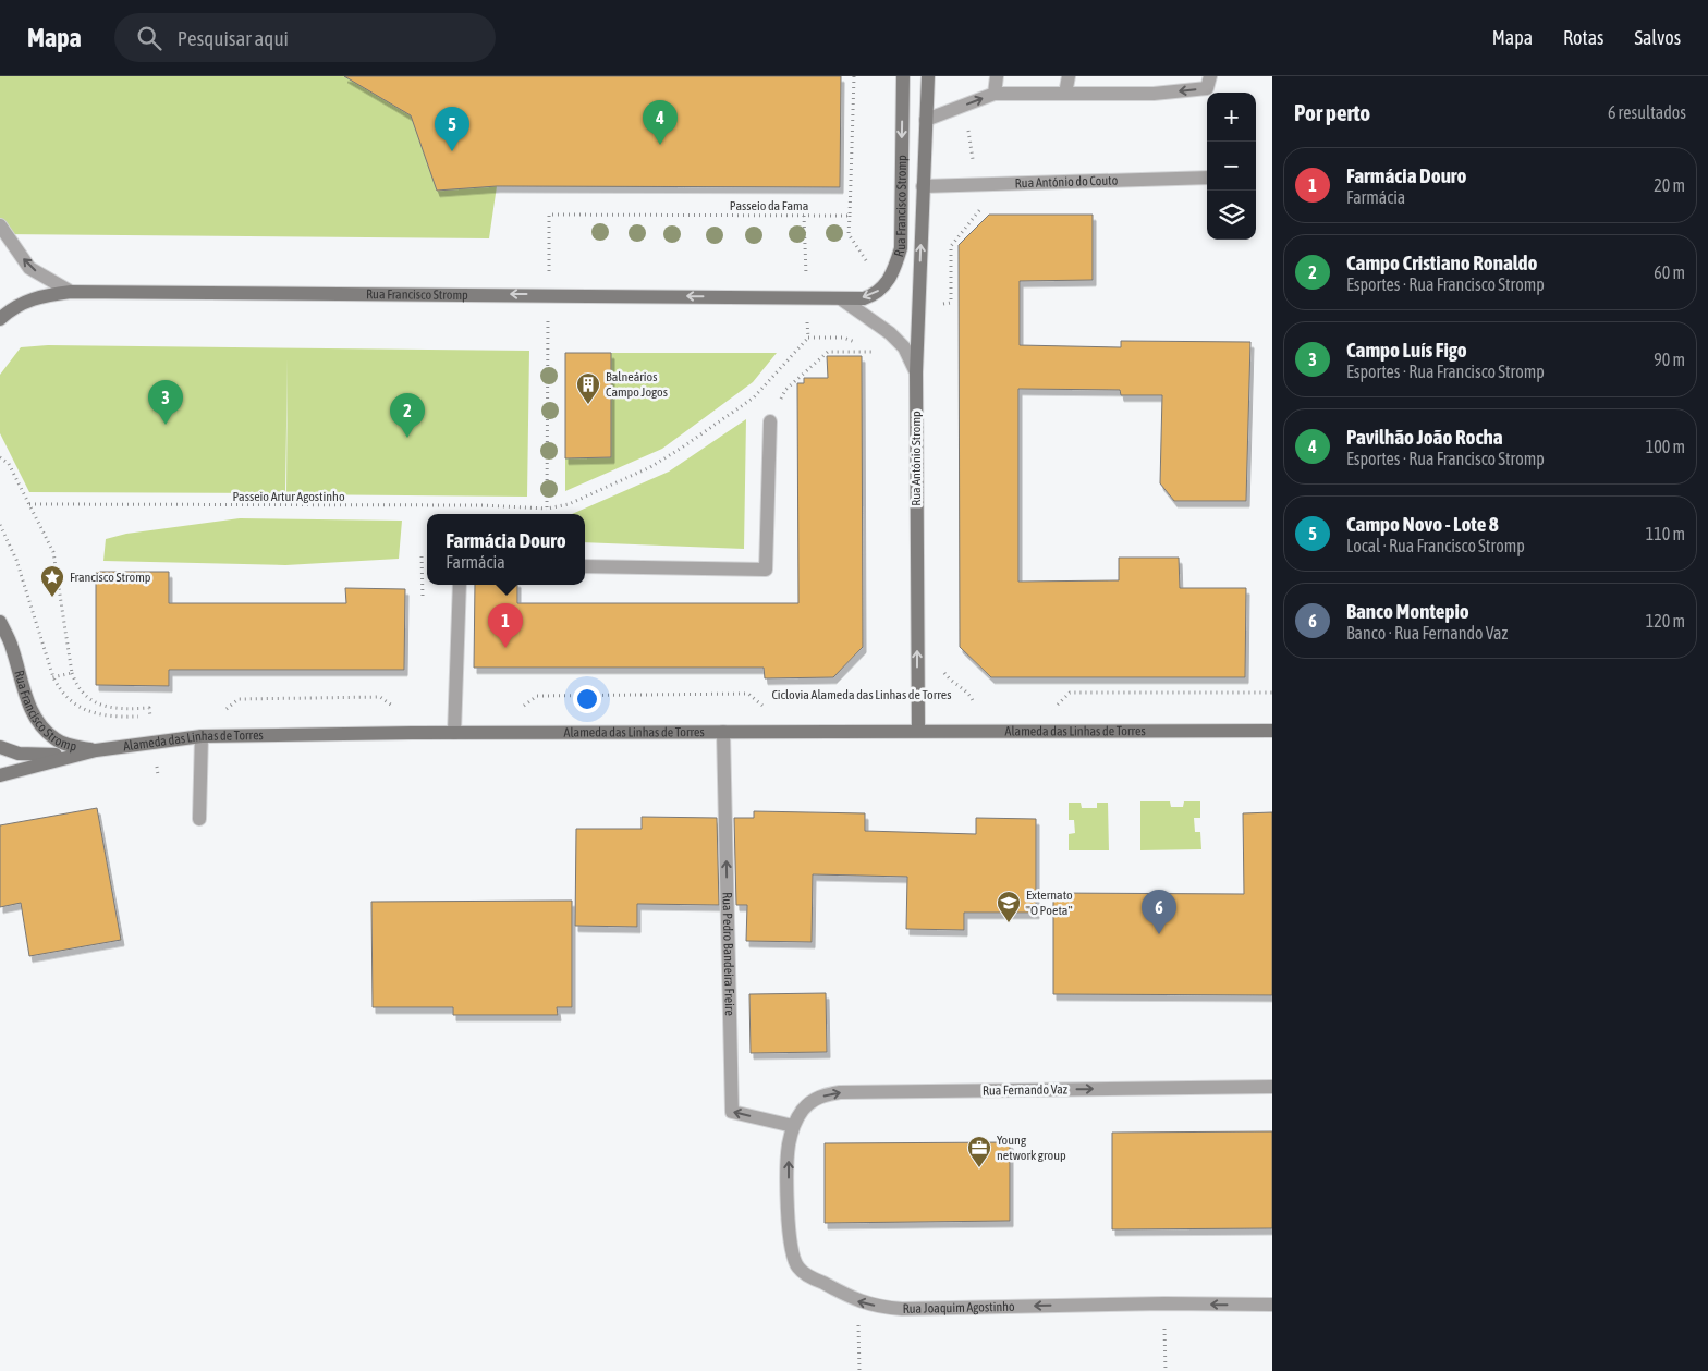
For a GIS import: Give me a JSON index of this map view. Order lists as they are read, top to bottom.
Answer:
{
  "streets": {
    "street": [
      "Rua António do Couto",
      "Rua Francisco Stromp",
      "Rua António Stromp",
      "Alameda das Linhas de Torres",
      "Rua Pedro Bandeira Freire",
      "Rua Fernando Vaz",
      "Rua Joaquim Agostinho"
    ],
    "path": ["Passeio da Fama", "Passeio Artur Agostinho", "Ciclovia Alameda das Linhas de Torres"]
  },
  "crossings": [
    ["Rua António do Couto", "Rua Francisco Stromp"],
    ["Rua António do Couto", "Rua António Stromp"],
    ["Passeio da Fama", "Rua Francisco Stromp"],
    ["Rua Francisco Stromp", "Rua António Stromp"],
    ["Rua Francisco Stromp", "Alameda das Linhas de Torres"],
    ["Rua António Stromp", "Alameda das Linhas de Torres"],
    ["Alameda das Linhas de Torres", "Rua Pedro Bandeira Freire"],
    ["Rua Pedro Bandeira Freire", "Rua Fernando Vaz"],
    ["Rua Pedro Bandeira Freire", "Rua Joaquim Agostinho"],
    ["Rua Fernando Vaz", "Rua Joaquim Agostinho"]
  ],
  "one_way": [
    "Rua Francisco Stromp",
    "Rua António Stromp",
    "Rua Pedro Bandeira Freire",
    "Rua Fernando Vaz",
    "Rua Joaquim Agostinho"
  ],
  "places": {
    "building": ["Balneários Campo Jogos"],
    "place": ["Francisco Stromp"],
    "school or university": ["Externato \"O Poeta\""],
    "office": ["Young network group"]
  },
  "page": {
    "header": "Mapa",
    "search": "Pesquisar aqui",
    "nav": ["Mapa", "Rotas", "Salvos"],
    "heading": ["Por perto", "6 resultados"],
    "map_buttons": ["+", "−"],
    "pins": [
      "4",
      "5",
      "3",
      "2",
      "1",
      "6"
    ],
    "list": [
      {
        "mark": "1",
        "name": "Farmácia Douro",
        "note": "Farmácia",
        "value": "20 m"
      },
      {
        "mark": "2",
        "name": "Campo Cristiano Ronaldo",
        "note": "Esportes · Rua Francisco Stromp",
        "value": "60 m"
      },
      {
        "mark": "3",
        "name": "Campo Luís Figo",
        "note": "Esportes · Rua Francisco Stromp",
        "value": "90 m"
      },
      {
        "mark": "4",
        "name": "Pavilhão João Rocha",
        "note": "Esportes · Rua Francisco Stromp",
        "value": "100 m"
      },
      {
        "mark": "5",
        "name": "Campo Novo - Lote 8",
        "note": "Local · Rua Francisco Stromp",
        "value": "110 m"
      },
      {
        "mark": "6",
        "name": "Banco Montepio",
        "note": "Banco · Rua Fernando Vaz",
        "value": "120 m"
      }
    ],
    "popup": ["Farmácia Douro", "Farmácia"]
  }
}
